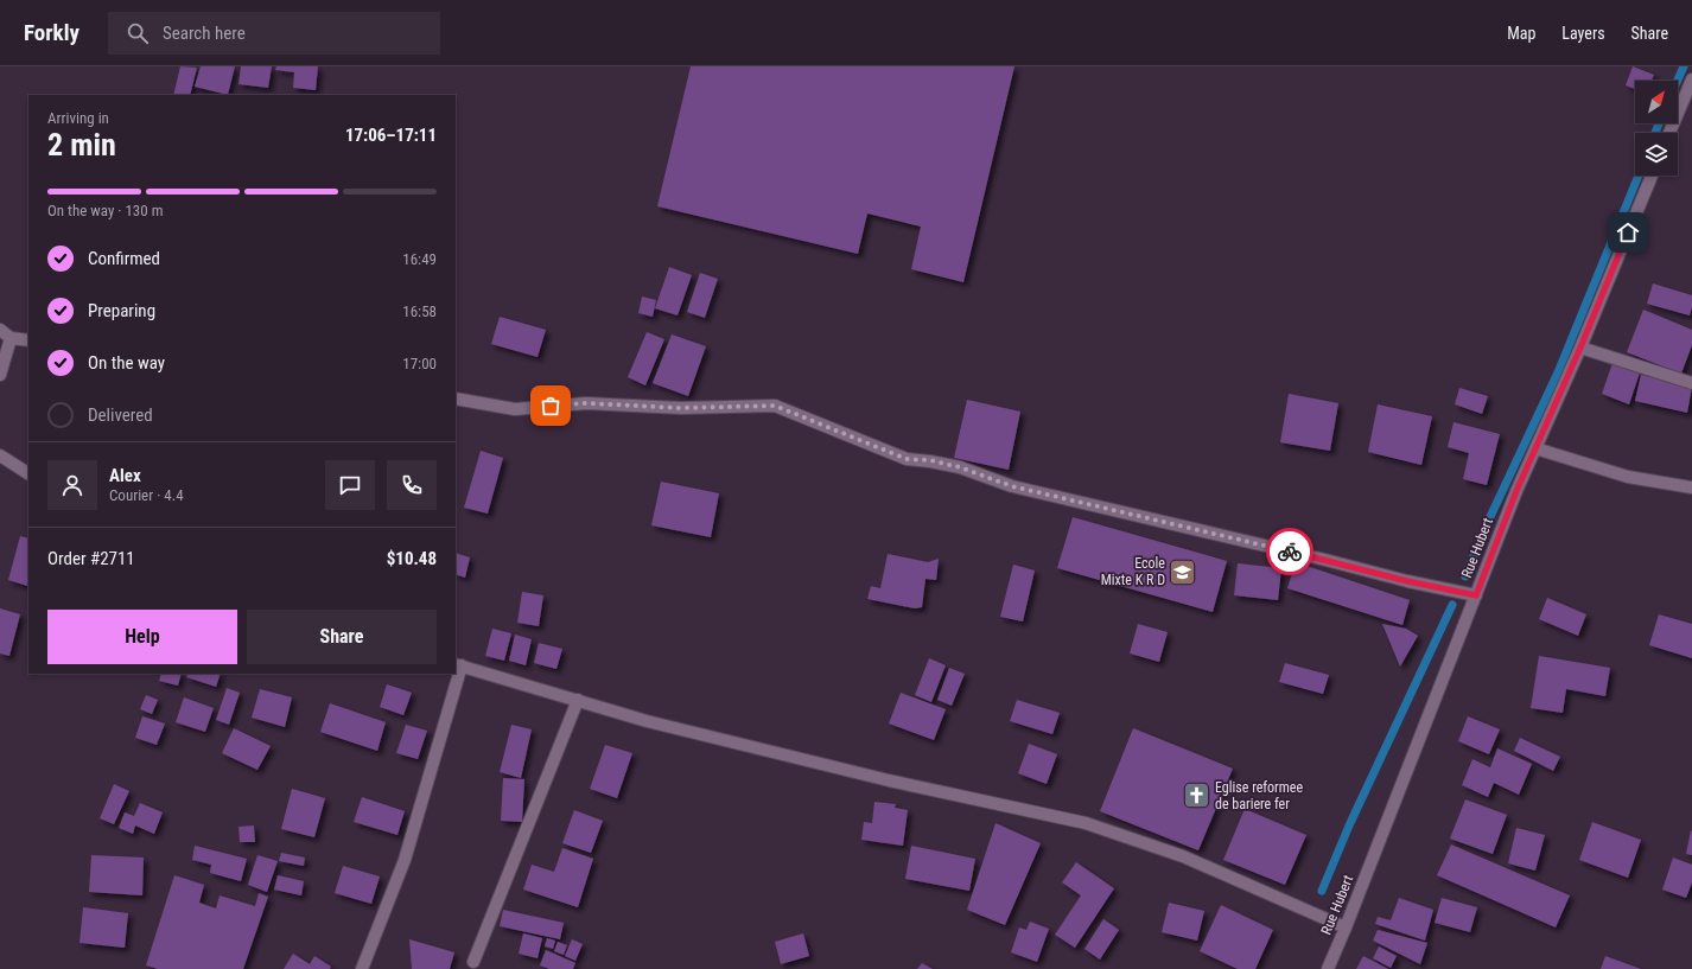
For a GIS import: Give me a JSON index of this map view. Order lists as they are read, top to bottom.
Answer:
{
  "streets": {
    "street": ["Rue Hubert"]
  },
  "places": {
    "school or university": ["Ecole Mixte K R D"],
    "church": ["Eglise reformee de bariere fer"]
  },
  "north": "top right",
  "page": {
    "header": "Forkly",
    "search": "Search here",
    "nav": ["Map", "Layers", "Share"],
    "heading": ["2 min", "Arriving in", "17:06–17:11"],
    "panel": [
      "Alex",
      "Courier · 4.4",
      "Order #2711",
      "$10.48"
    ],
    "bar": "On the way · 130 m",
    "list": [
      ["Confirmed", "16:49"],
      ["Preparing", "16:58"],
      ["On the way", "17:00"],
      "Delivered"
    ],
    "buttons": ["Help", "Share"]
  }
}
